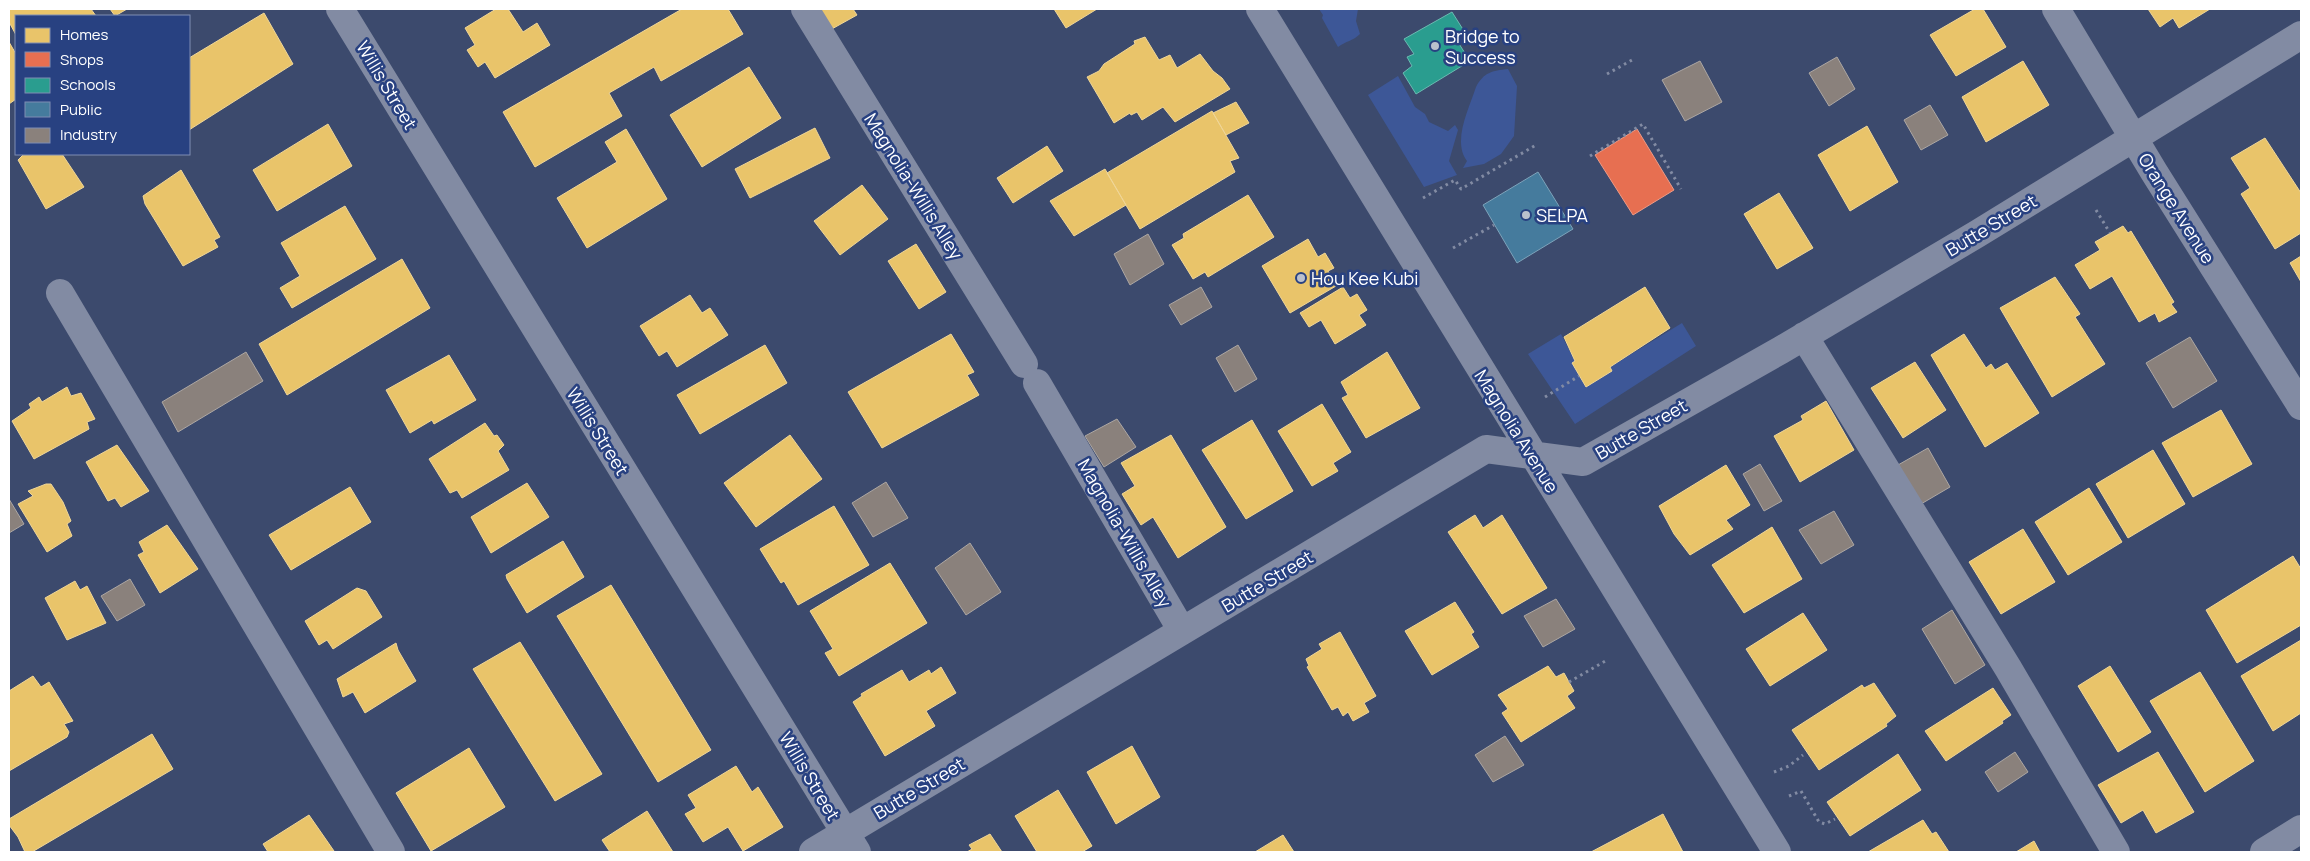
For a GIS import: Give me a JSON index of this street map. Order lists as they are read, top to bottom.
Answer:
{
  "streets": {
    "street": [
      "Willis Street",
      "Magnolia-Willis Alley",
      "Orange Avenue",
      "Butte Street",
      "Magnolia Avenue"
    ]
  },
  "crossings": [
    ["Willis Street", "Butte Street"],
    ["Magnolia-Willis Alley", "Butte Street"],
    ["Orange Avenue", "Butte Street"],
    ["Butte Street", "Magnolia Avenue"]
  ],
  "places": ["Bridge to Success", "SELPA", "Hou Kee Kubi"],
  "legend": [
    "Homes",
    "Shops",
    "Schools",
    "Public",
    "Industry"
  ]
}
